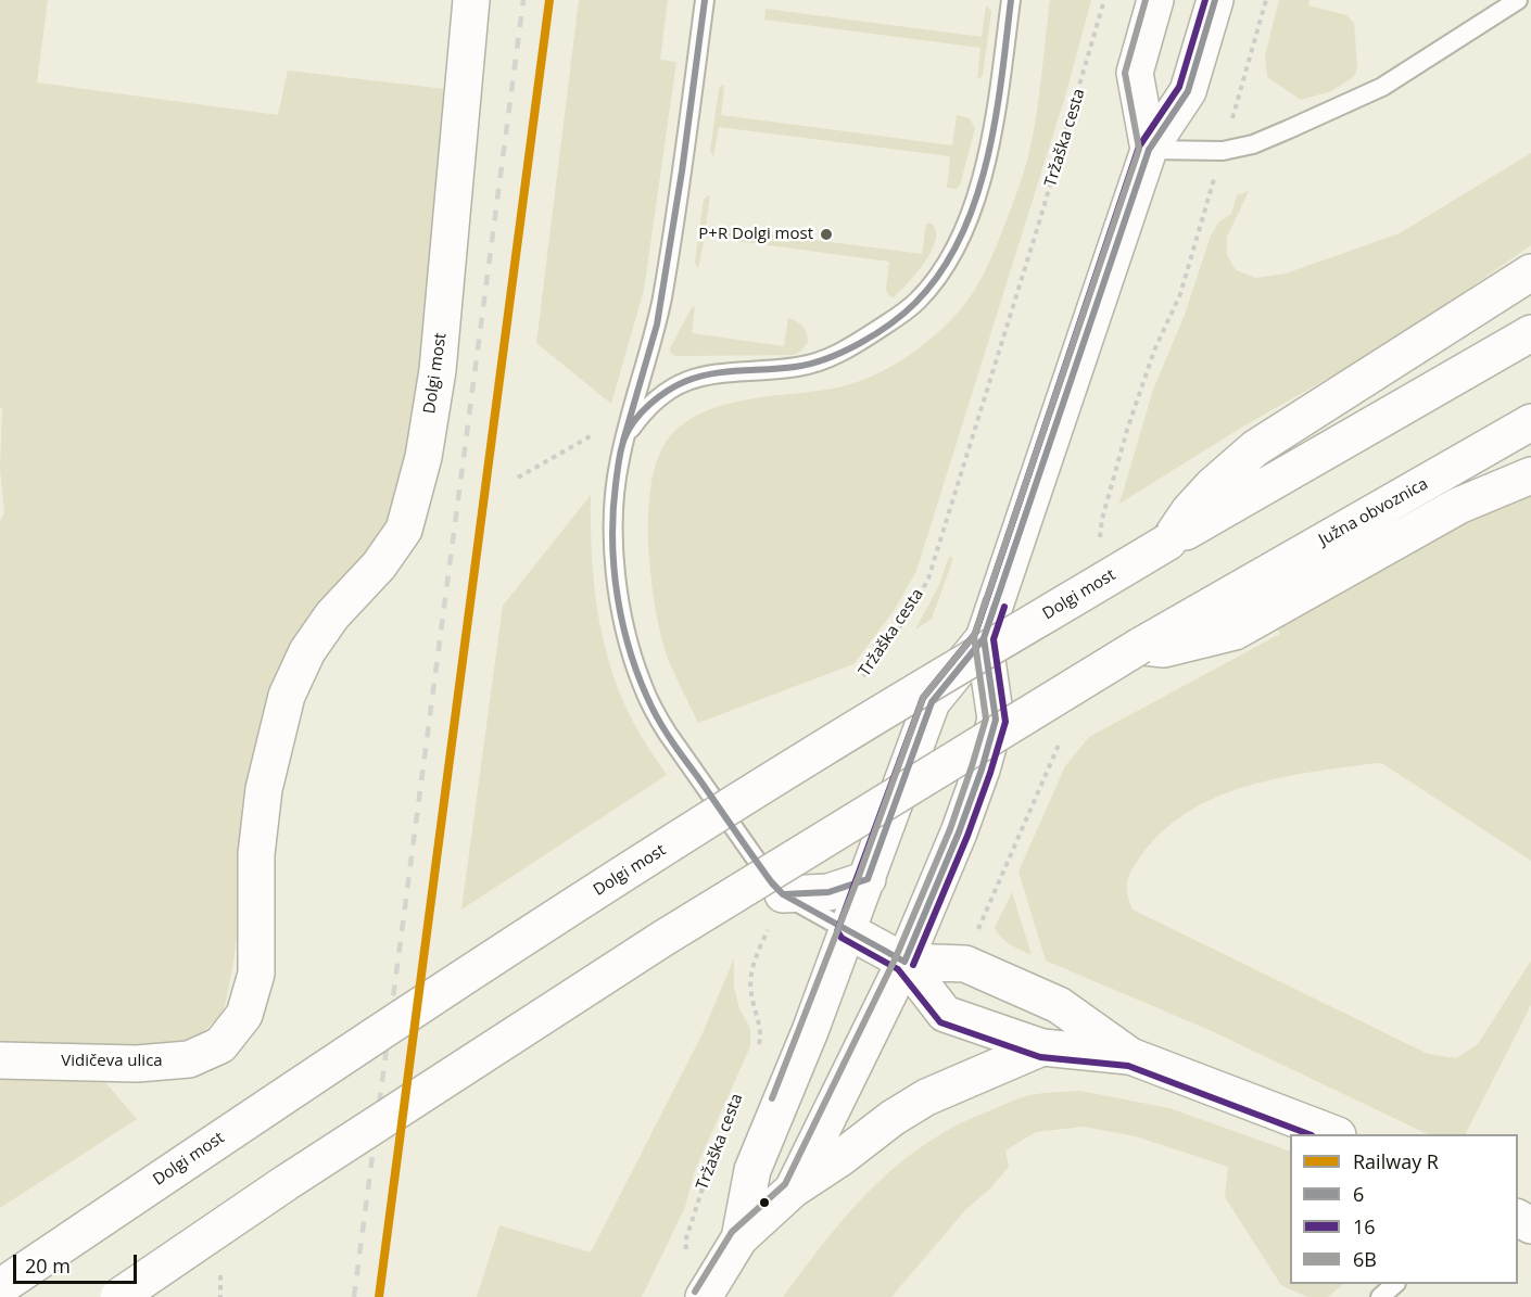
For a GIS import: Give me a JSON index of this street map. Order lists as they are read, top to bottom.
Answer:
{
  "streets": {
    "main road": ["Dolgi most", "Južna obvoznica", "Vidičeva ulica"],
    "path": ["Tržaška cesta"]
  },
  "crossings": [
    ["Dolgi most", "Vidičeva ulica"]
  ],
  "places": ["P+R Dolgi most"],
  "lines": [
    "rail line R",
    "transit line 6",
    "transit line 16",
    "transit line 6B"
  ],
  "legend": [
    "Railway R",
    "6",
    "16",
    "6B"
  ],
  "scale_bar": "20 m"
}
